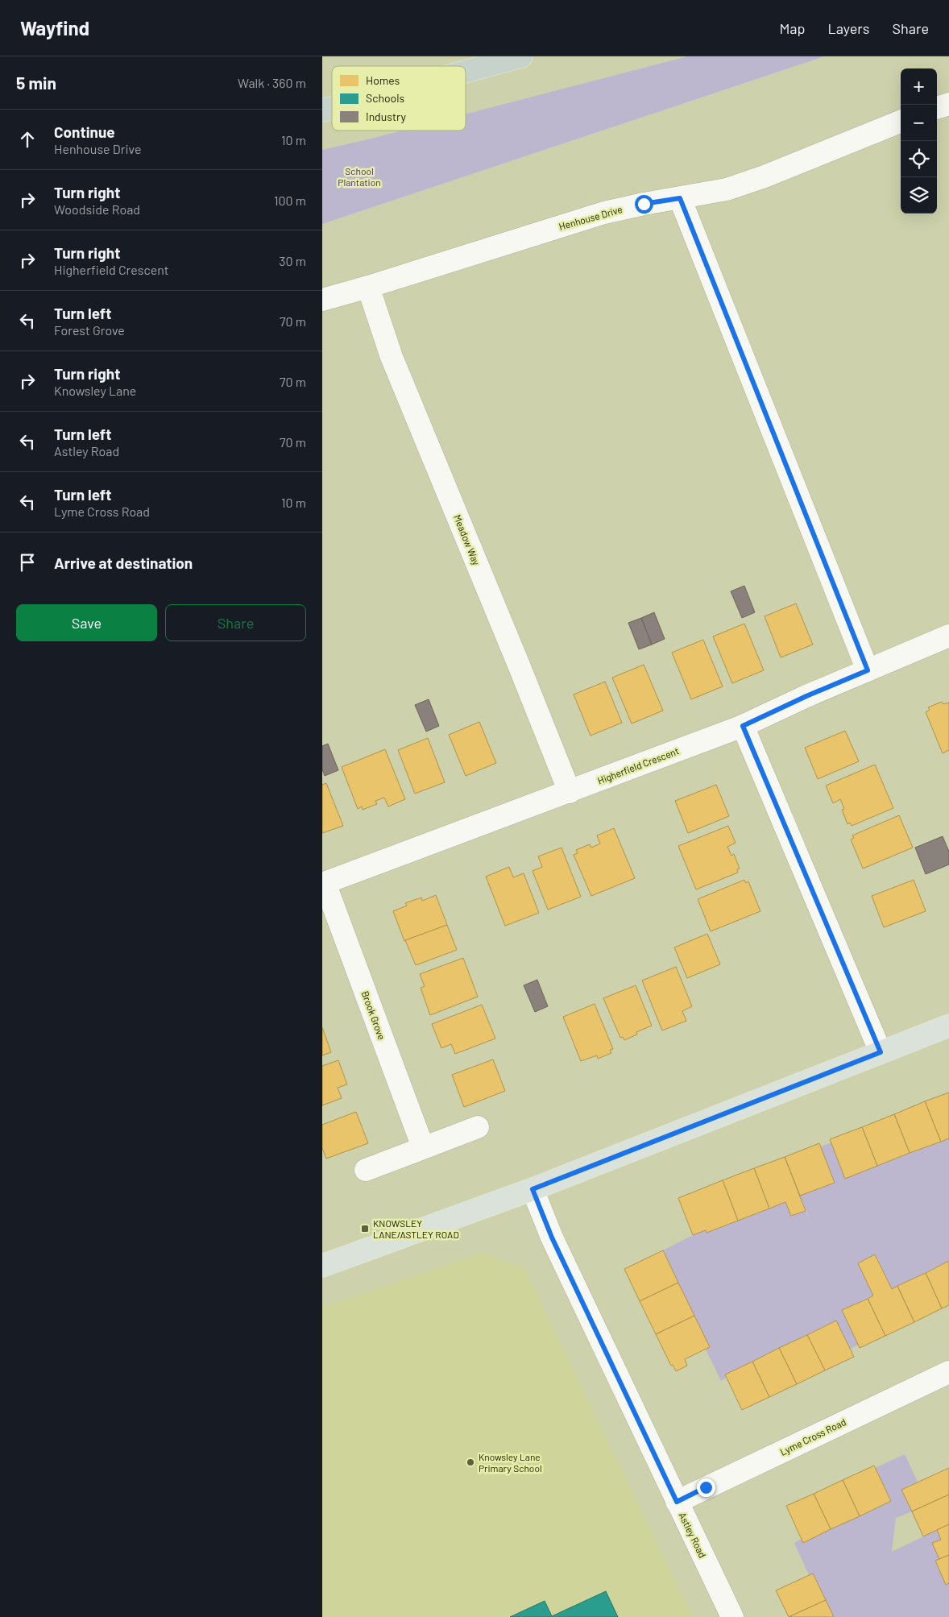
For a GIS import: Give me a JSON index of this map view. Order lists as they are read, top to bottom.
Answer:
{
  "streets": {
    "street": [
      "Henhouse Drive",
      "Meadow Way",
      "Higherfield Crescent",
      "Brook Grove",
      "Lyme Cross Road",
      "Astley Road"
    ]
  },
  "crossings": [
    ["Henhouse Drive", "Meadow Way"],
    ["Meadow Way", "Higherfield Crescent"],
    ["Higherfield Crescent", "Brook Grove"],
    ["Lyme Cross Road", "Astley Road"]
  ],
  "parks": ["School Plantation"],
  "places": {
    "transit": ["KNOWSLEY LANE/ASTLEY ROAD"],
    "other": ["Knowsley Lane Primary School"]
  },
  "legend": ["Homes", "Schools", "Industry"],
  "page": {
    "header": "Wayfind",
    "nav": ["Map", "Layers", "Share"],
    "heading": ["5 min", "Walk · 360 m"],
    "map_buttons": ["+", "−"],
    "list": [
      ["Continue", "Henhouse Drive", "10 m"],
      ["Turn right", "Woodside Road", "100 m"],
      ["Turn right", "Higherfield Crescent", "30 m"],
      ["Turn left", "Forest Grove", "70 m"],
      ["Turn right", "Knowsley Lane", "70 m"],
      ["Turn left", "Astley Road", "70 m"],
      ["Turn left", "Lyme Cross Road", "10 m"],
      "Arrive at destination"
    ],
    "buttons": ["Save", "Share"]
  }
}
